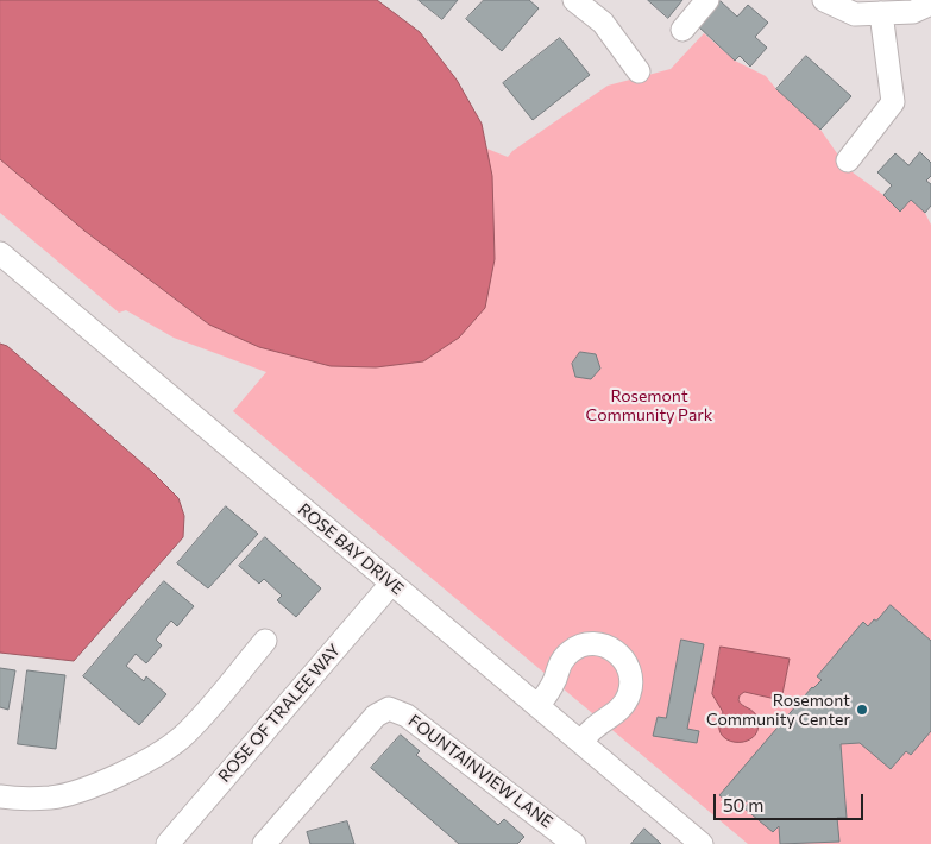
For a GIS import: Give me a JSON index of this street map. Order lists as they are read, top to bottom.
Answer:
{
  "streets": {
    "street": ["ROSE BAY DRIVE", "ROSE OF TRALEE WAY", "FOUNTAINVIEW LANE"]
  },
  "crossings": [
    ["ROSE BAY DRIVE", "ROSE OF TRALEE WAY"]
  ],
  "parks": ["Rosemont Community Park"],
  "places": ["Rosemont Community Center"],
  "scale_bar": "50 m"
}
